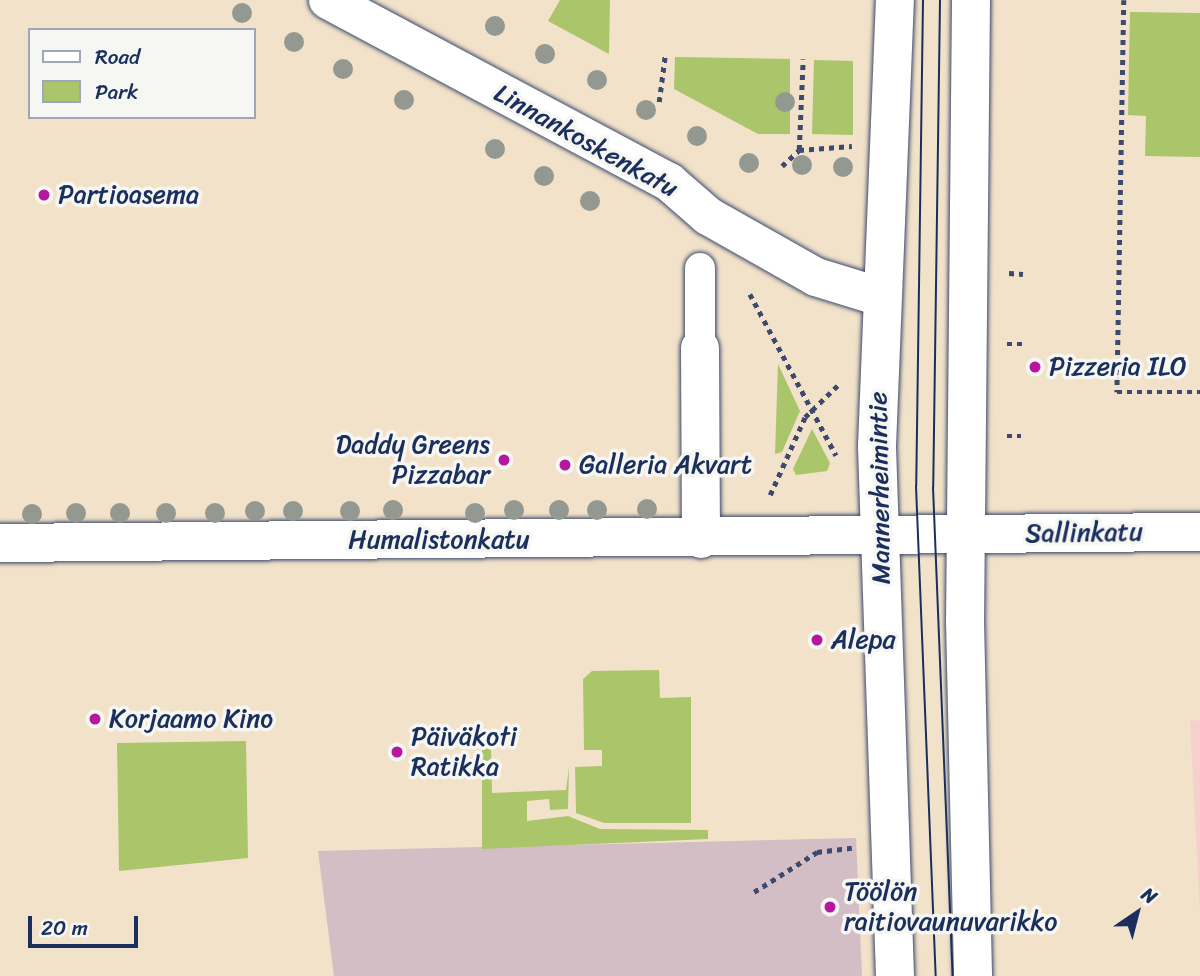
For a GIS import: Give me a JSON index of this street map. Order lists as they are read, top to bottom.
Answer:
{
  "streets": {
    "street": [
      "Linnankoskenkatu",
      "Mannerheimintie",
      "Sallinkatu",
      "Humalistonkatu"
    ]
  },
  "crossings": [
    ["Linnankoskenkatu", "Mannerheimintie"],
    ["Mannerheimintie", "Sallinkatu"],
    ["Mannerheimintie", "Humalistonkatu"],
    ["Sallinkatu", "Humalistonkatu"]
  ],
  "places": [
    "Partioasema",
    "Pizzeria ILO",
    "Daddy Greens Pizzabar",
    "Galleria Akvart",
    "Alepa",
    "Korjaamo Kino",
    "Päiväkoti Ratikka",
    "Töölön raitiovaunuvarikko"
  ],
  "legend": ["Road", "Park"],
  "scale_bar": "20 m",
  "north": "top right"
}
